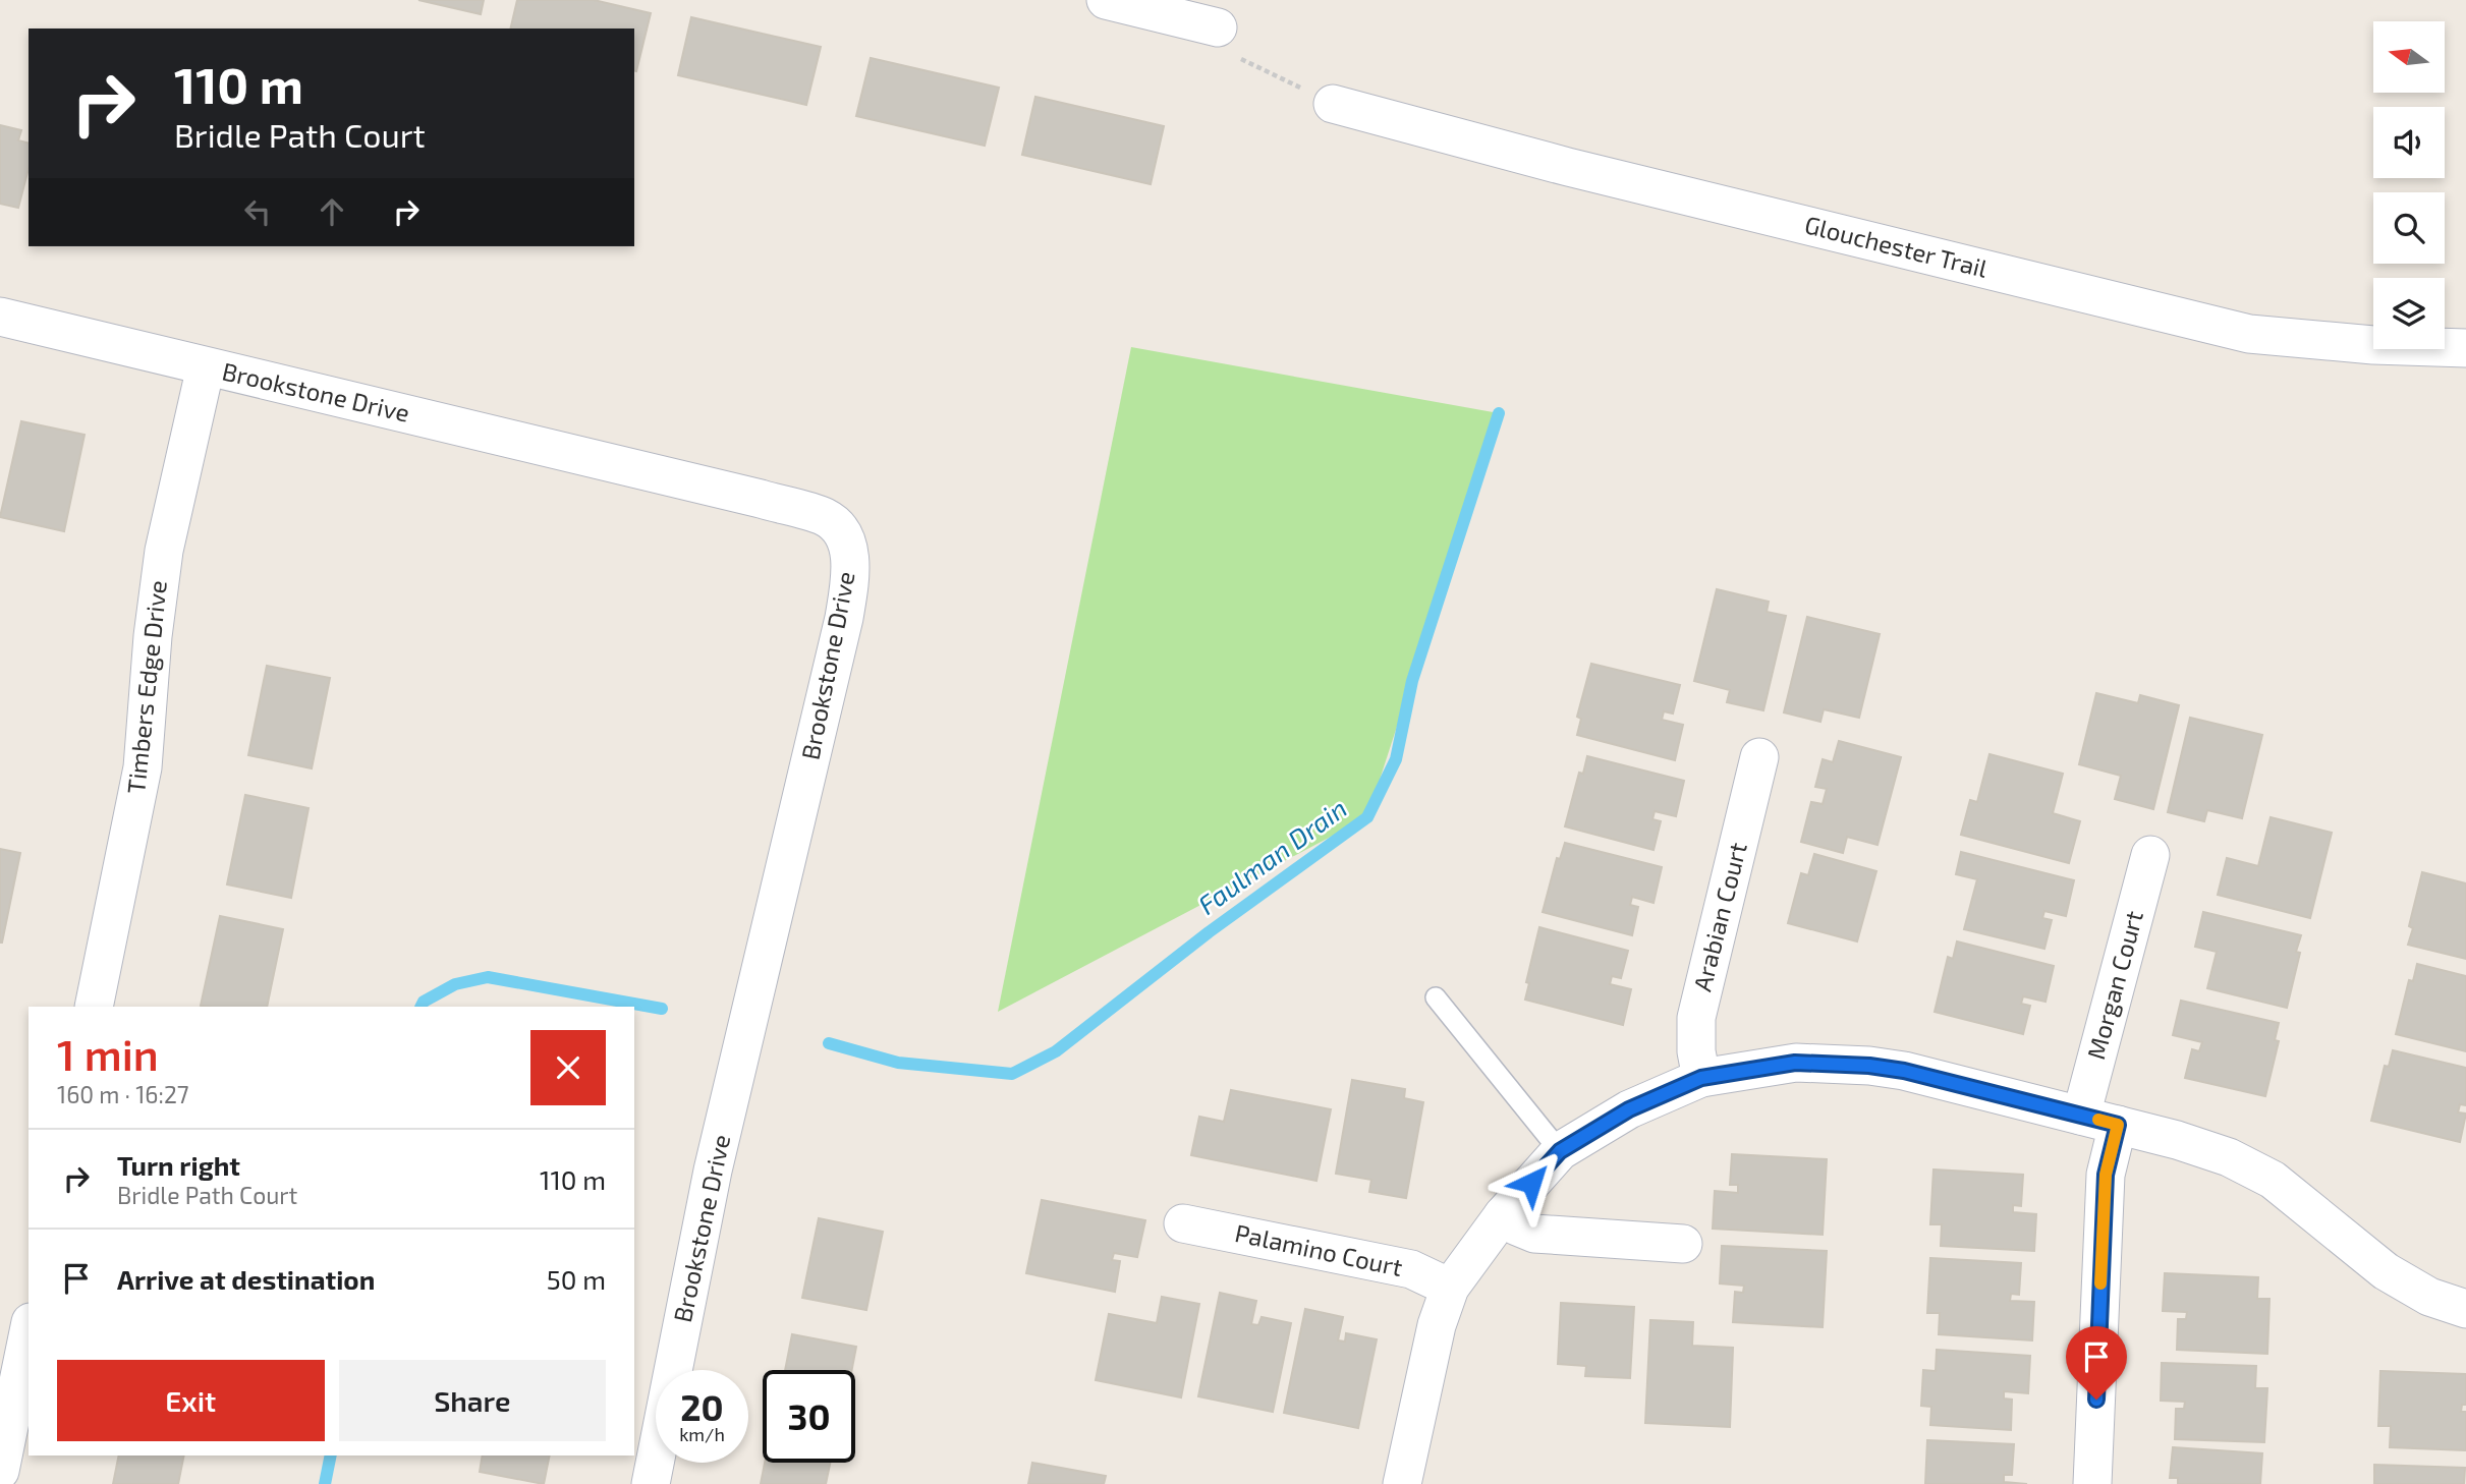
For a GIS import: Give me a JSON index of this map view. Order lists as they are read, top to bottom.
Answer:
{
  "streets": {
    "street": [
      "Glouchester Trail",
      "Brookstone Drive",
      "Timbers Edge Drive",
      "Arabian Court",
      "Morgan Court",
      "Palamino Court"
    ]
  },
  "crossings": [
    ["Brookstone Drive", "Timbers Edge Drive"]
  ],
  "water": ["Faulman Drain"],
  "north": "left",
  "page": {
    "turn": ["110 m", "Bridle Path Court"],
    "heading": ["1 min", "160 m · 16:27"],
    "list": [
      {
        "name": "Turn right",
        "note": "Bridle Path Court",
        "value": "110 m"
      },
      {
        "name": "Arrive at destination",
        "value": "50 m"
      }
    ],
    "buttons": ["Exit", "Share"],
    "speed": "20 km/h",
    "limit": "30"
  }
}
